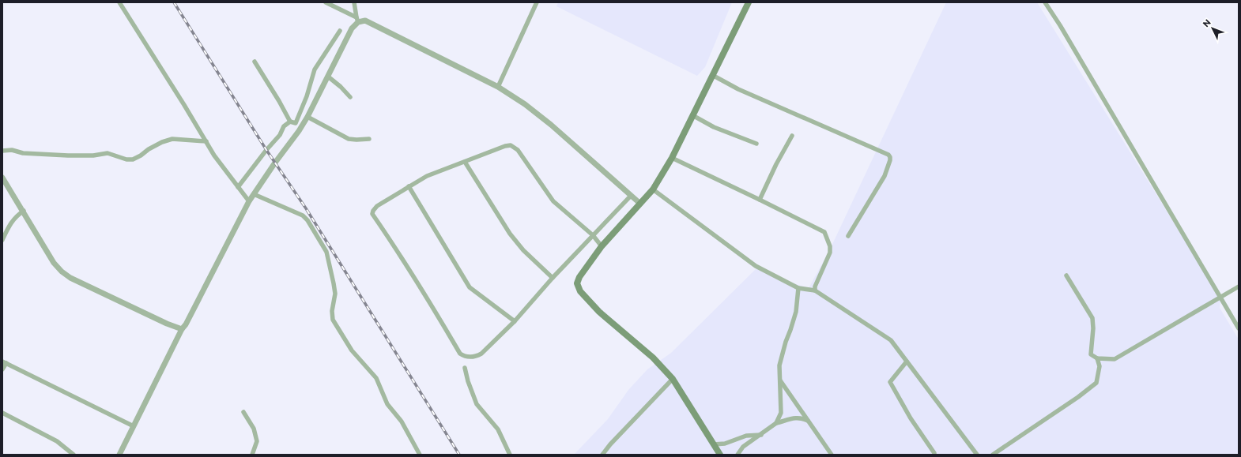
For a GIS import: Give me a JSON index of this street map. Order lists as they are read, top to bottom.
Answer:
{
  "north": "top left"
}
